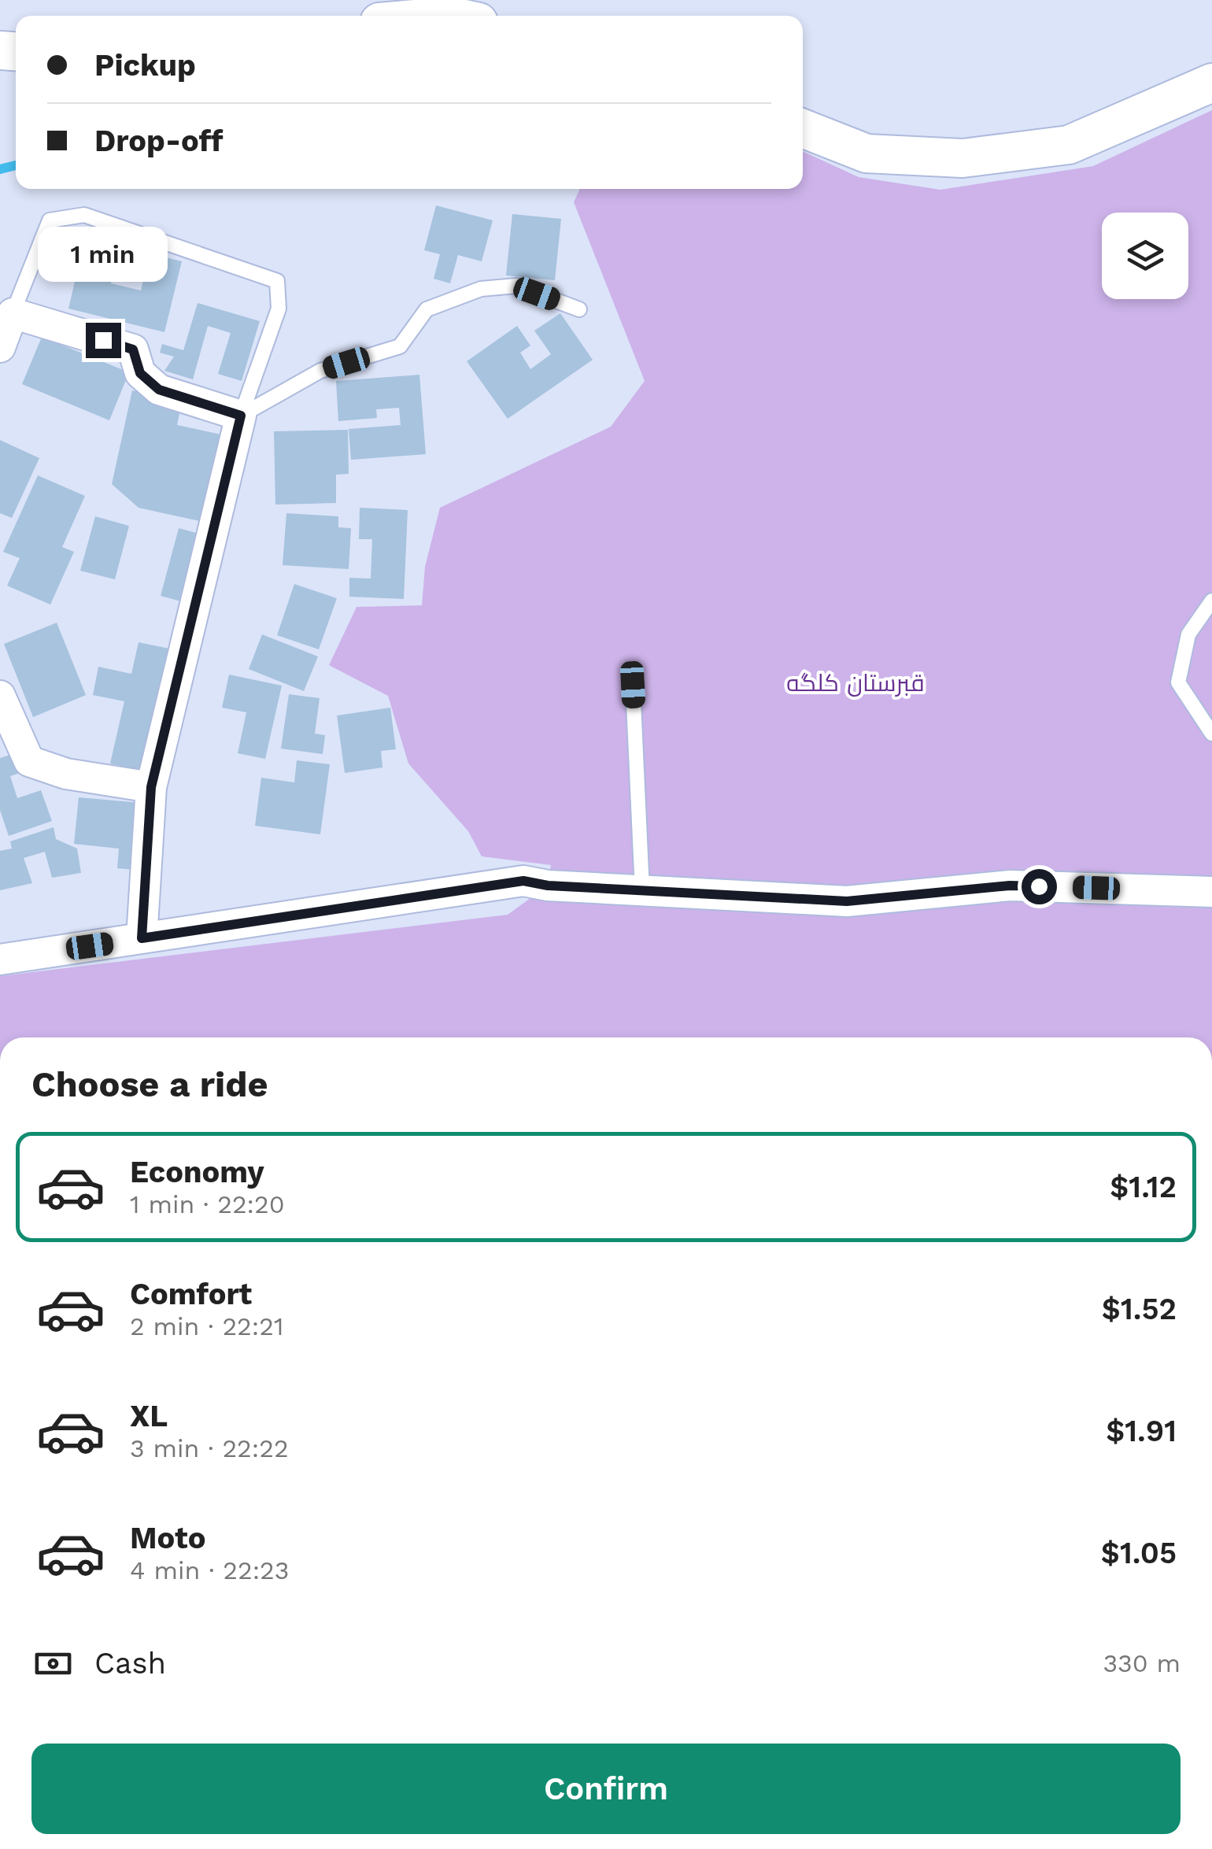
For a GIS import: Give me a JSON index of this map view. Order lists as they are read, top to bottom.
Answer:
{
  "parks": ["قبرستان کلگه"],
  "page": {
    "banner": ["Pickup", "Drop-off"],
    "bubble": "1 min",
    "heading": "Choose a ride",
    "list": [
      {
        "name": "Economy",
        "note": "1 min · 22:20",
        "value": "$1.12"
      },
      {
        "name": "Comfort",
        "note": "2 min · 22:21",
        "value": "$1.52"
      },
      {
        "name": "XL",
        "note": "3 min · 22:22",
        "value": "$1.91"
      },
      {
        "name": "Moto",
        "note": "4 min · 22:23",
        "value": "$1.05"
      }
    ],
    "pay": ["Cash", "330 m"],
    "buttons": "Confirm"
  }
}
